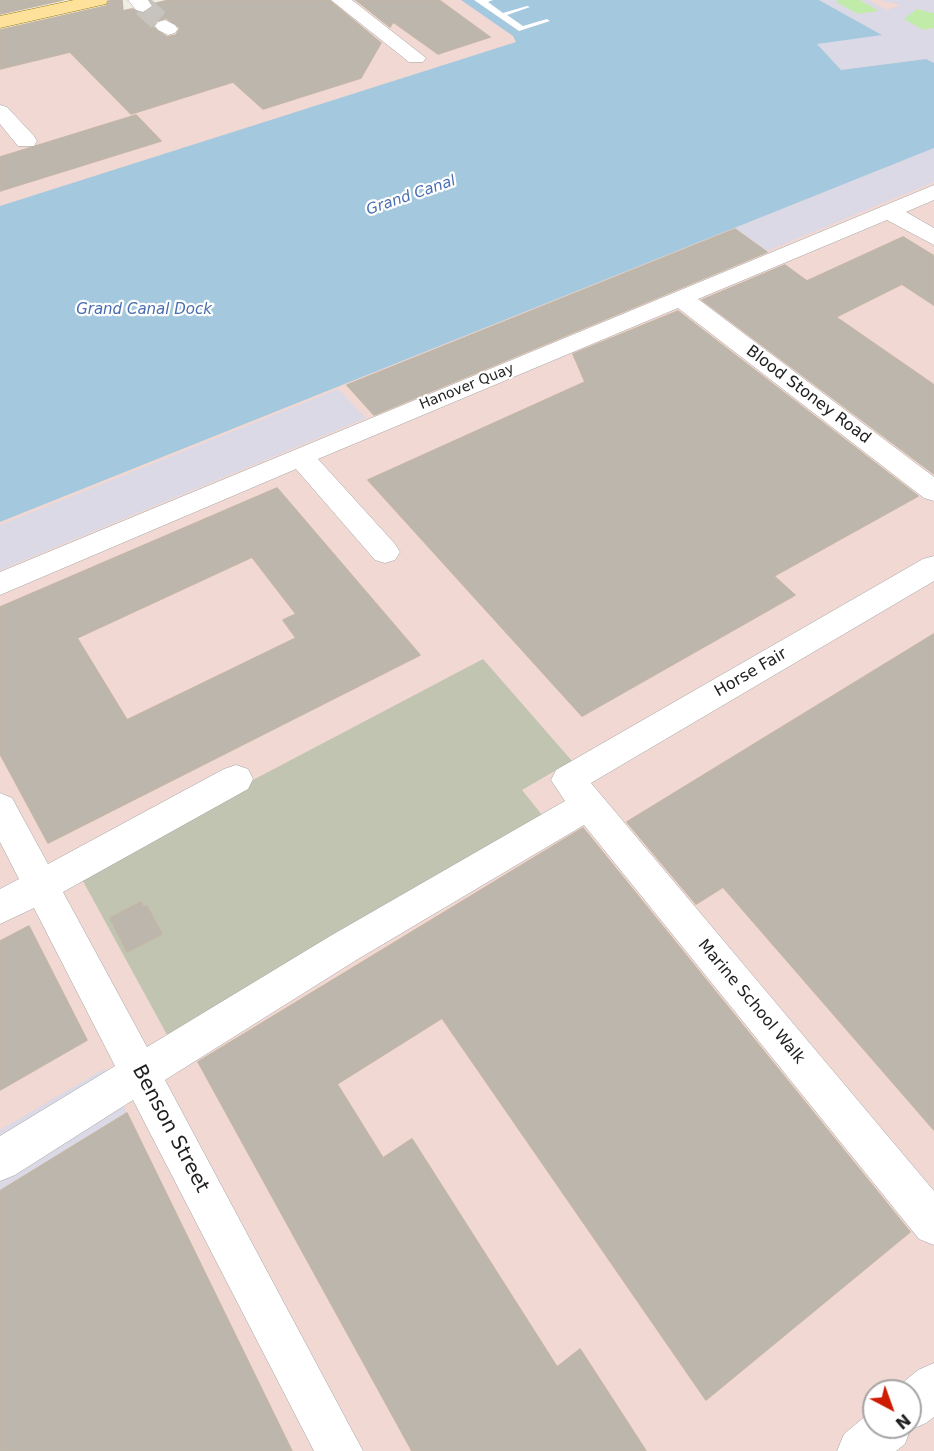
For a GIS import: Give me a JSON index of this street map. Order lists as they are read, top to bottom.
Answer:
{
  "streets": {
    "street": [
      "Hanover Quay",
      "Blood Stoney Road",
      "Horse Fair",
      "Marine School Walk",
      "Benson Street"
    ]
  },
  "crossings": [
    ["Hanover Quay", "Blood Stoney Road"],
    ["Horse Fair", "Marine School Walk"],
    ["Horse Fair", "Benson Street"]
  ],
  "water": ["Grand Canal", "Grand Canal Dock"],
  "north": "bottom right"
}
